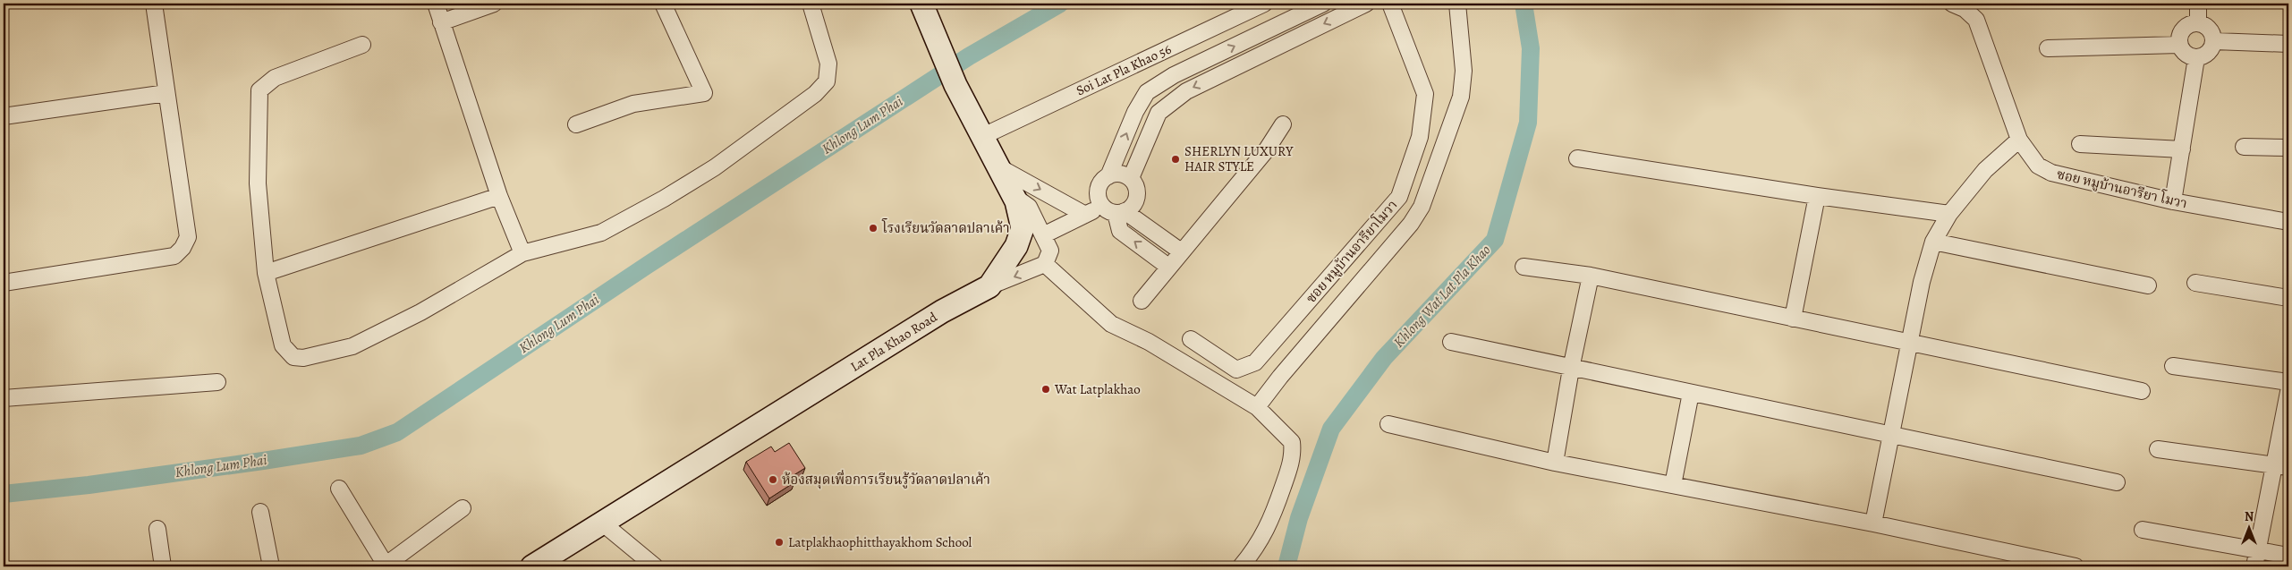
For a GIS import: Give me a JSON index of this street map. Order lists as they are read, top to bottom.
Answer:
{
  "streets": {
    "main road": ["Lat Pla Khao Road"],
    "street": ["Soi Lat Pla Khao 56", "ซอย หมูบ้านอารียา โมวา", "ซอย หมูบ้านอารียาโมวา"]
  },
  "crossings": [
    ["Soi Lat Pla Khao 56", "Lat Pla Khao Road"]
  ],
  "water": ["Khlong Lum Phai", "Khlong Wat Lat Pla Khao"],
  "places": [
    "SHERLYN LUXURY HAIR STYLE",
    "โรงเรียนวัดลาดปลาเค้า",
    "Wat Latplakhao",
    "ห้องสมุดเพื่อการเรียนรู้วัดลาดปลาเค้า",
    "Latplakhaophitthayakhom School"
  ],
  "north": "top"
}
